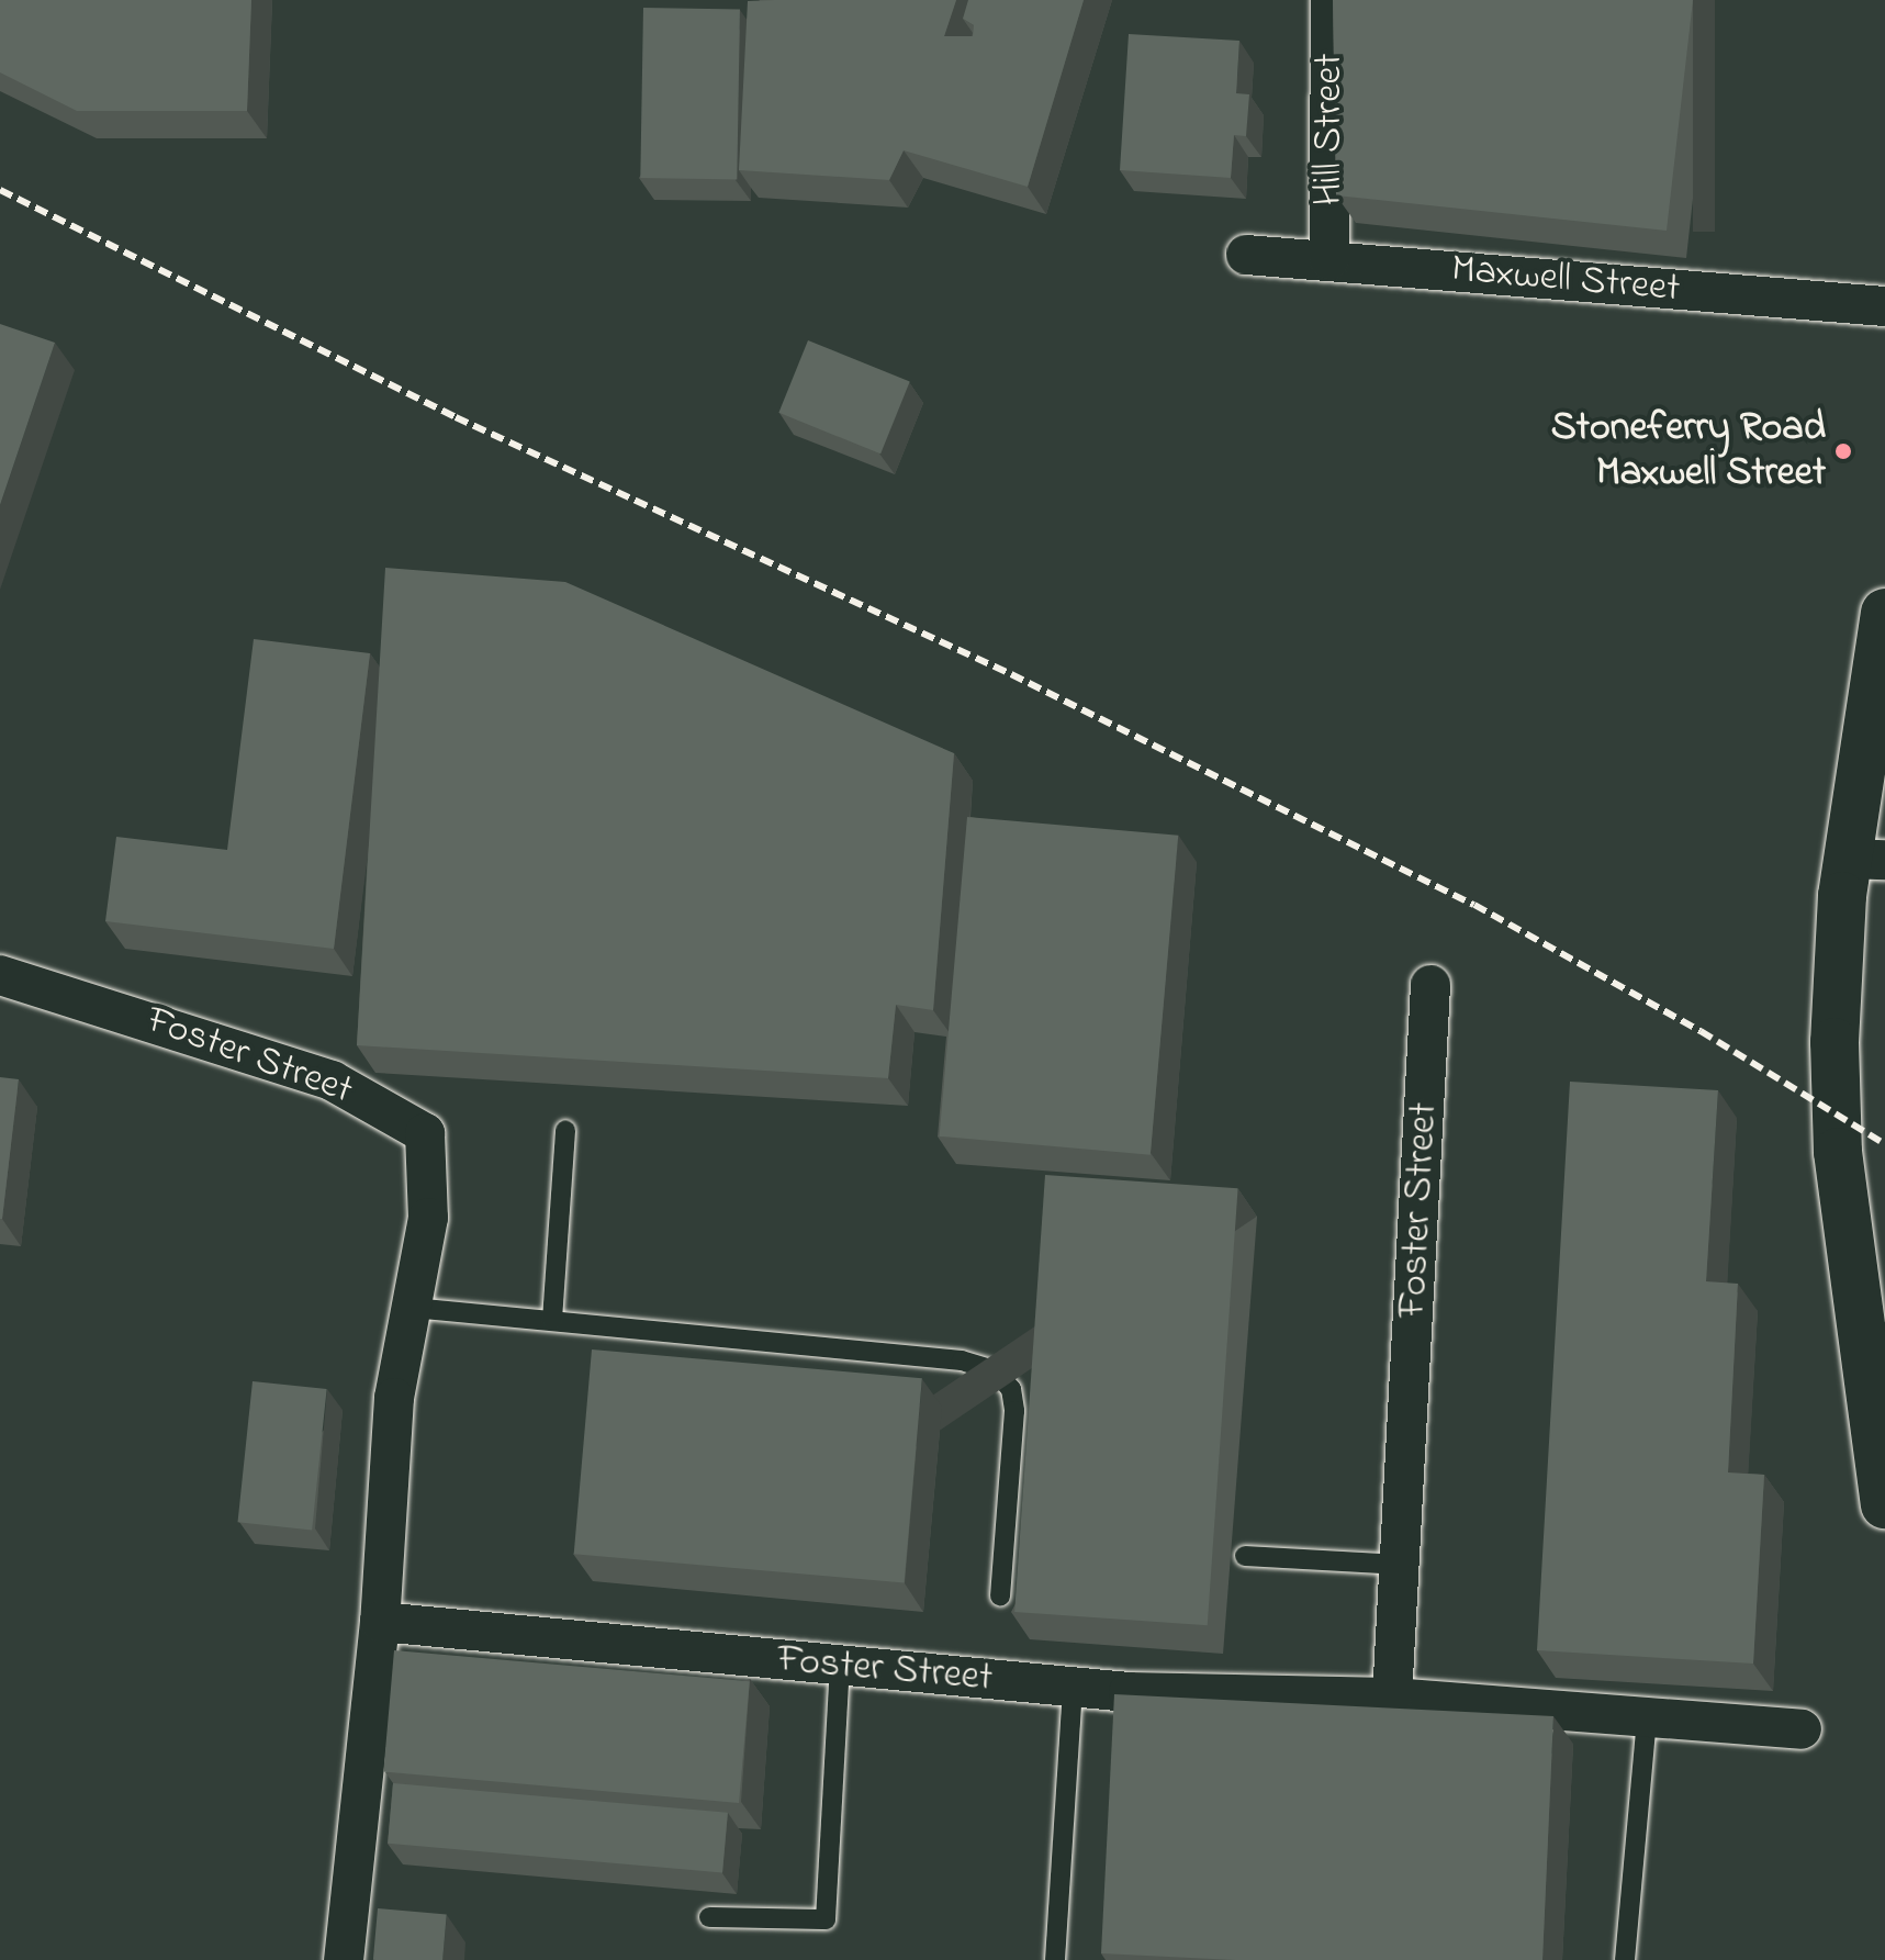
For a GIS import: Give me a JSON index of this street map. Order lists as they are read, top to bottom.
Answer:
{
  "streets": {
    "street": ["Hill Street", "Maxwell Street", "Foster Street"]
  },
  "crossings": [
    ["Hill Street", "Maxwell Street"]
  ],
  "places": ["Stoneferry Road Maxwell Street"]
}
